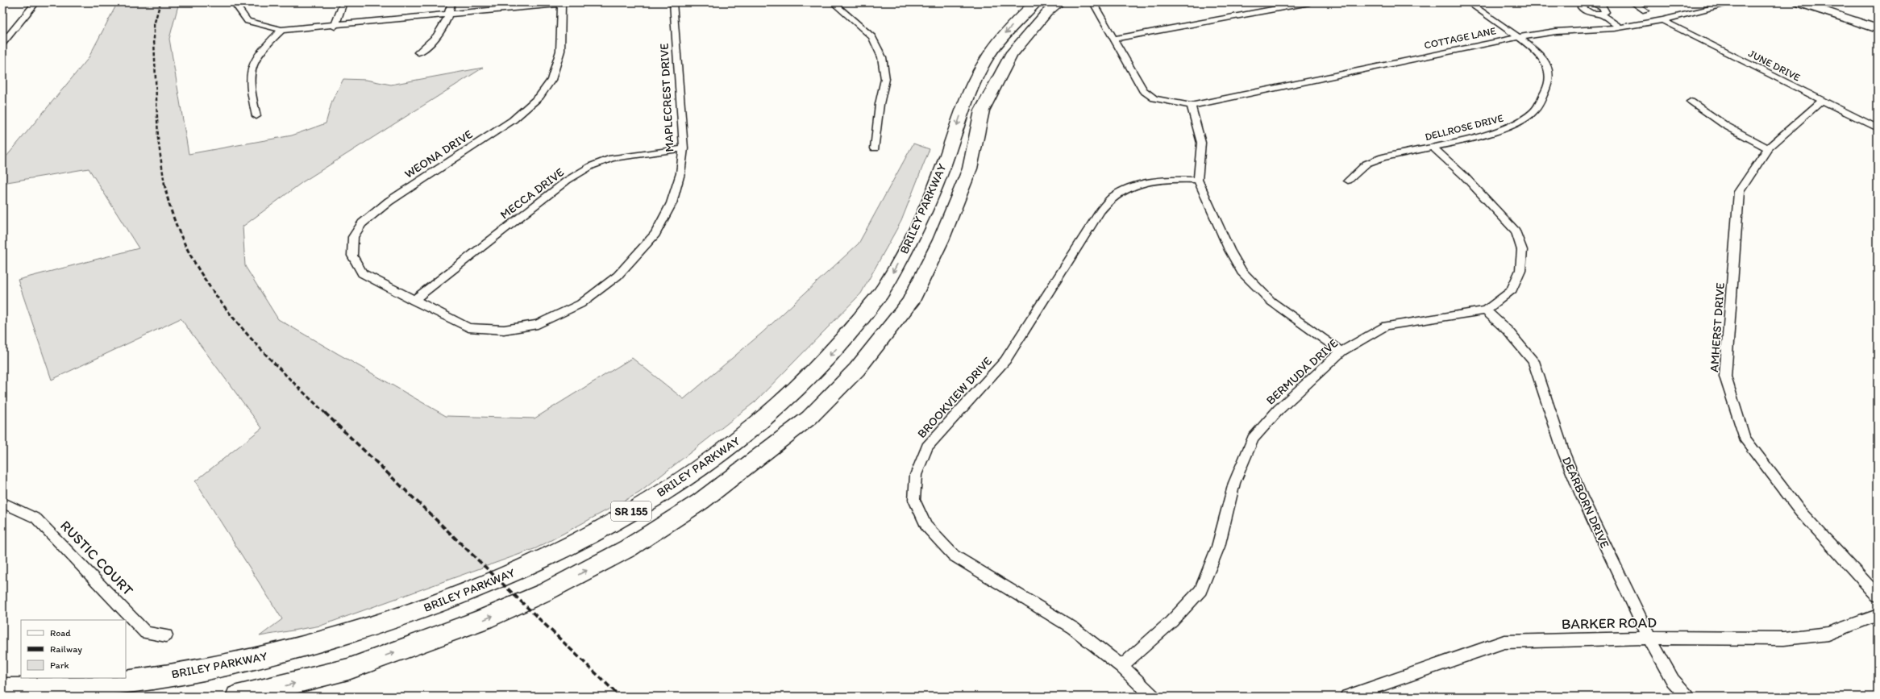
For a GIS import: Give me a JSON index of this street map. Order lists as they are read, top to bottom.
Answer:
{
  "streets": {
    "highway": ["BRILEY PARKWAY", "SR 155"],
    "street": [
      "COTTAGE LANE",
      "JUNE DRIVE",
      "MAPLECREST DRIVE",
      "DELLROSE DRIVE",
      "WEONA DRIVE",
      "MECCA DRIVE",
      "AMHERST DRIVE",
      "BERMUDA DRIVE",
      "BROOKVIEW DRIVE",
      "DEARBORN DRIVE",
      "RUSTIC COURT",
      "BARKER ROAD"
    ]
  },
  "crossings": [
    ["COTTAGE LANE", "JUNE DRIVE"],
    ["COTTAGE LANE", "DELLROSE DRIVE"],
    ["JUNE DRIVE", "AMHERST DRIVE"],
    ["MAPLECREST DRIVE", "WEONA DRIVE"],
    ["MAPLECREST DRIVE", "MECCA DRIVE"],
    ["DELLROSE DRIVE", "BERMUDA DRIVE"],
    ["WEONA DRIVE", "MECCA DRIVE"],
    ["BERMUDA DRIVE", "BROOKVIEW DRIVE"],
    ["BERMUDA DRIVE", "DEARBORN DRIVE"],
    ["DEARBORN DRIVE", "BARKER ROAD"]
  ],
  "legend": ["Road", "Railway", "Park"]
}
